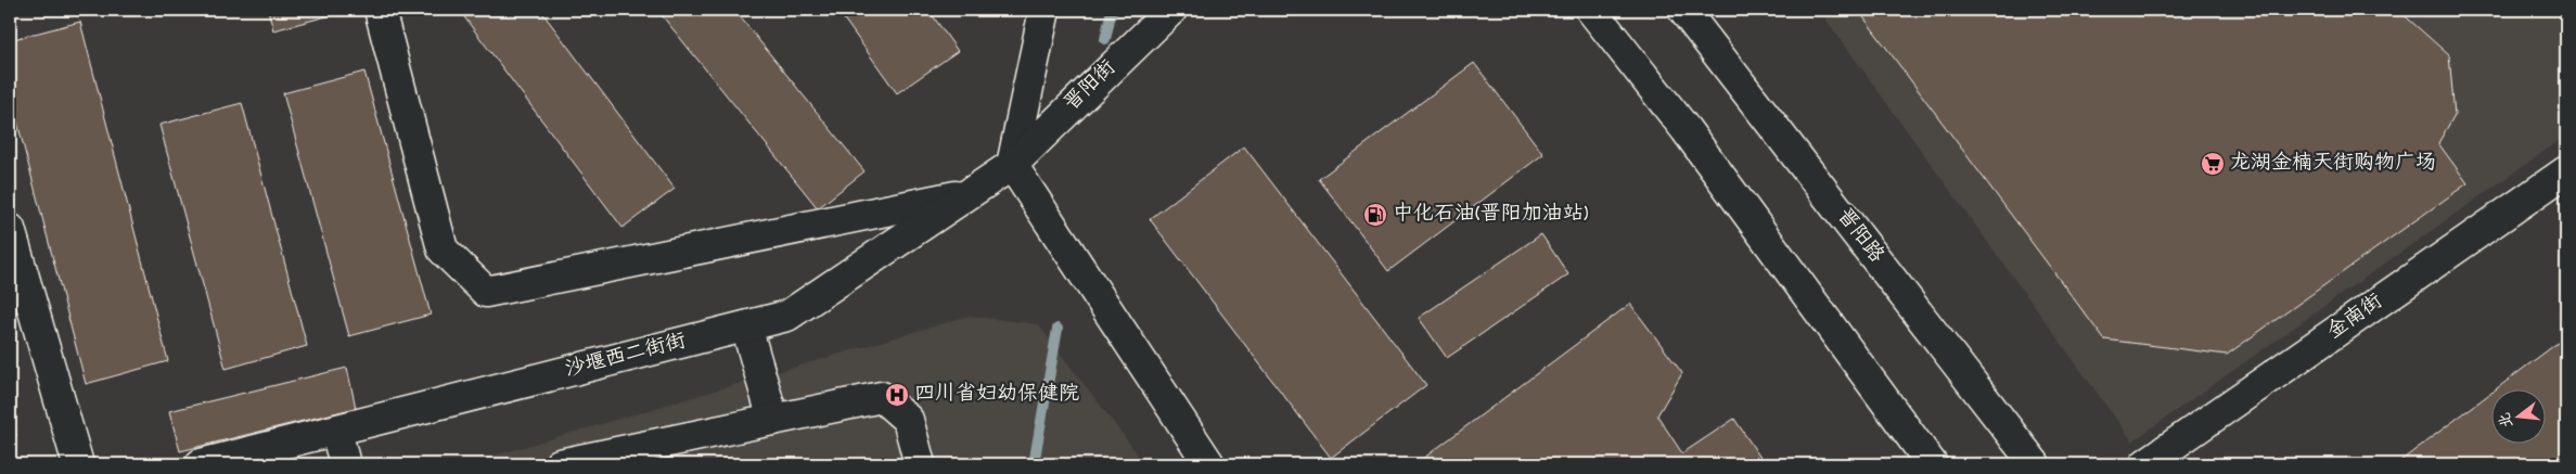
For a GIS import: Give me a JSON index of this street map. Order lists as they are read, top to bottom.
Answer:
{
  "streets": {
    "main road": [
      "晋阳街",
      "晋阳路",
      "金南街",
      "沙堰西二街街"
    ]
  },
  "crossings": [
    ["晋阳街", "沙堰西二街街"]
  ],
  "places": {
    "supermarket": ["龙湖金楠天街购物广场"],
    "fuel station": ["中化石油(晋阳加油站)"],
    "hospital": ["四川省妇幼保健院"]
  },
  "north": "left"
}
